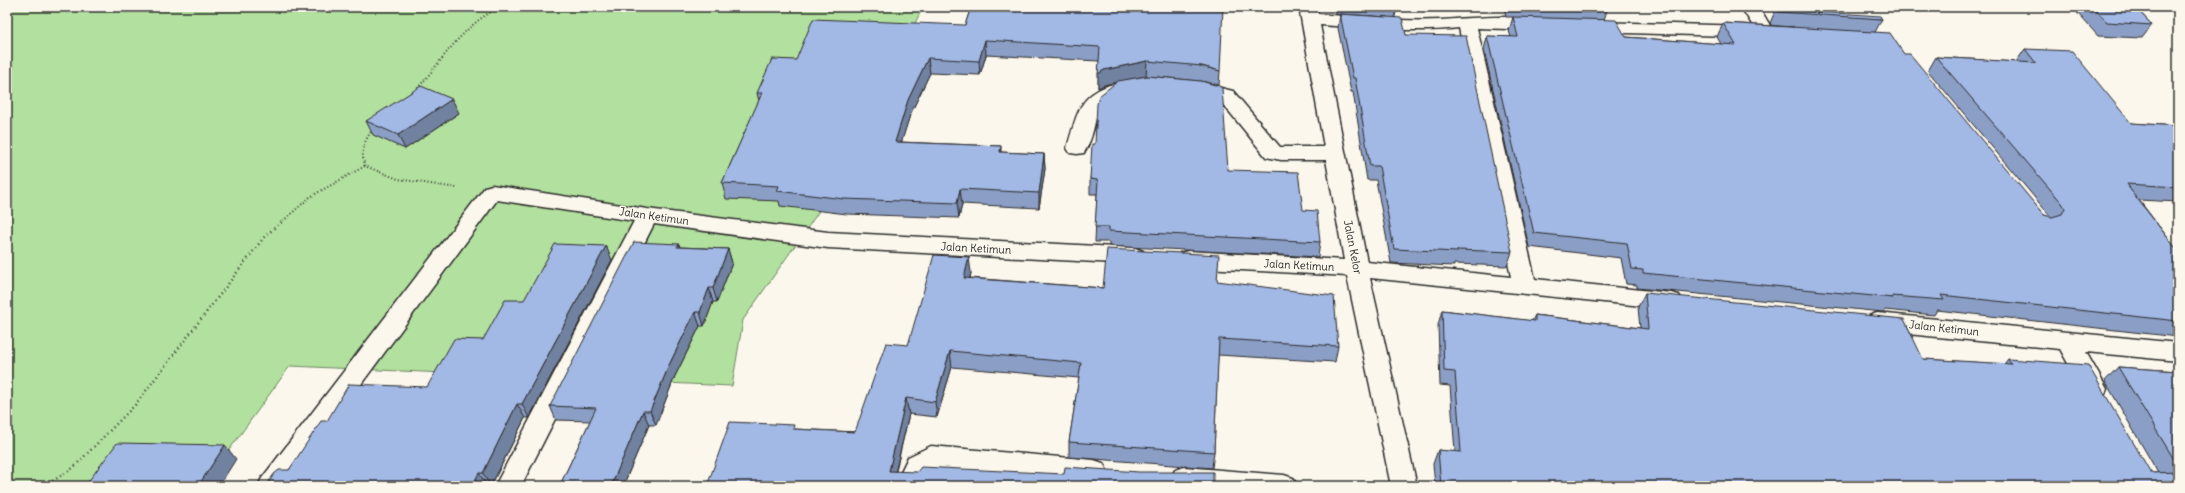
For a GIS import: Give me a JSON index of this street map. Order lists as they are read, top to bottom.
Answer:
{
  "streets": {
    "street": ["Jalan Ketimun", "Jalan Kelor"]
  },
  "crossings": [
    ["Jalan Ketimun", "Jalan Kelor"]
  ]
}
